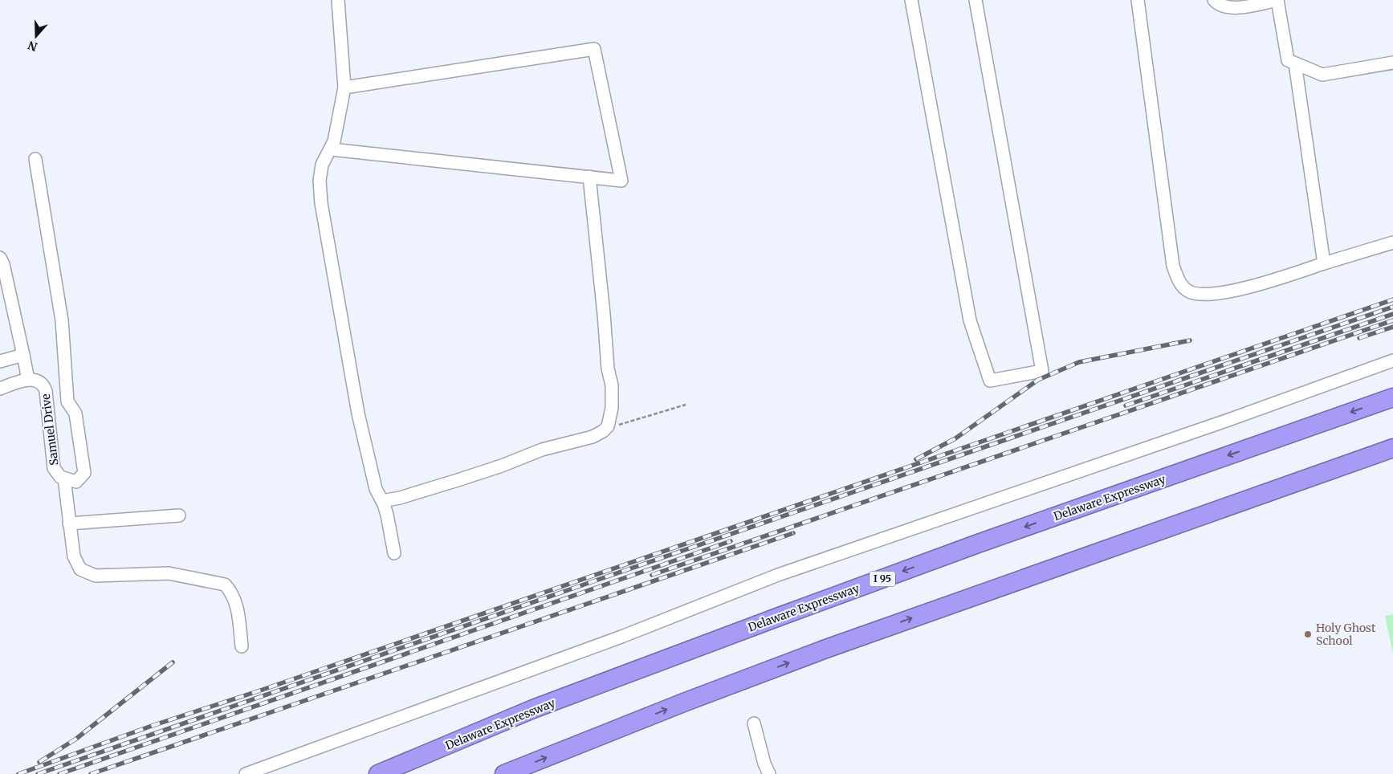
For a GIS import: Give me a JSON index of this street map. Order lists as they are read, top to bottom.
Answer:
{
  "streets": {
    "highway": ["Delaware Expressway", "I 95"],
    "street": ["Samuel Drive"]
  },
  "places": ["Holy Ghost School"],
  "north": "bottom"
}
